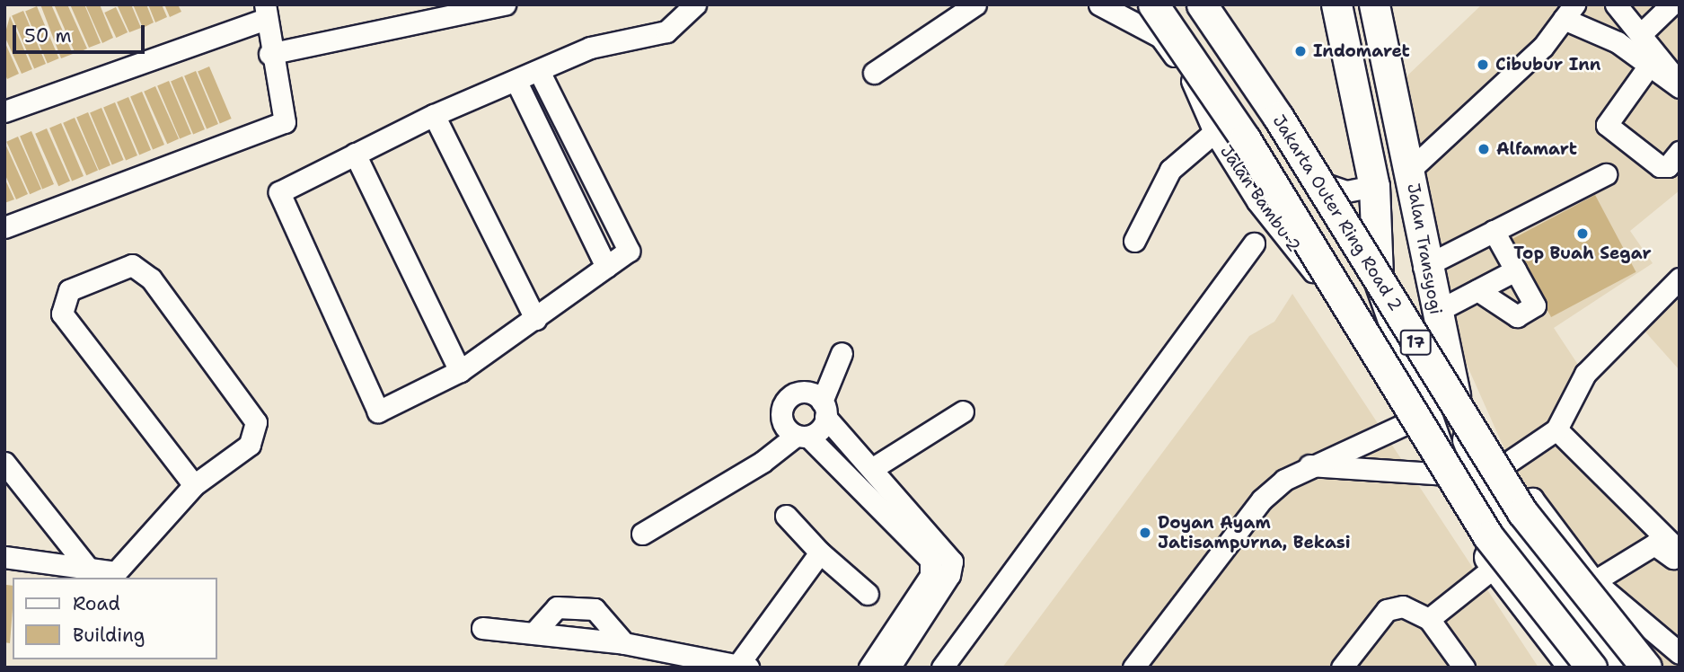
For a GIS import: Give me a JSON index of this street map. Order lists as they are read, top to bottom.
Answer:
{
  "streets": {
    "highway": ["Jakarta Outer Ring Road 2", "Jalan Transyogi", "17"],
    "street": ["Jalan Bambu 2"]
  },
  "places": [
    "Indomaret",
    "Cibubur Inn",
    "Alfamart",
    "Top Buah Segar",
    "Doyan Ayam Jatisampurna, Bekasi"
  ],
  "legend": ["Road", "Building"],
  "scale_bar": "50 m"
}
